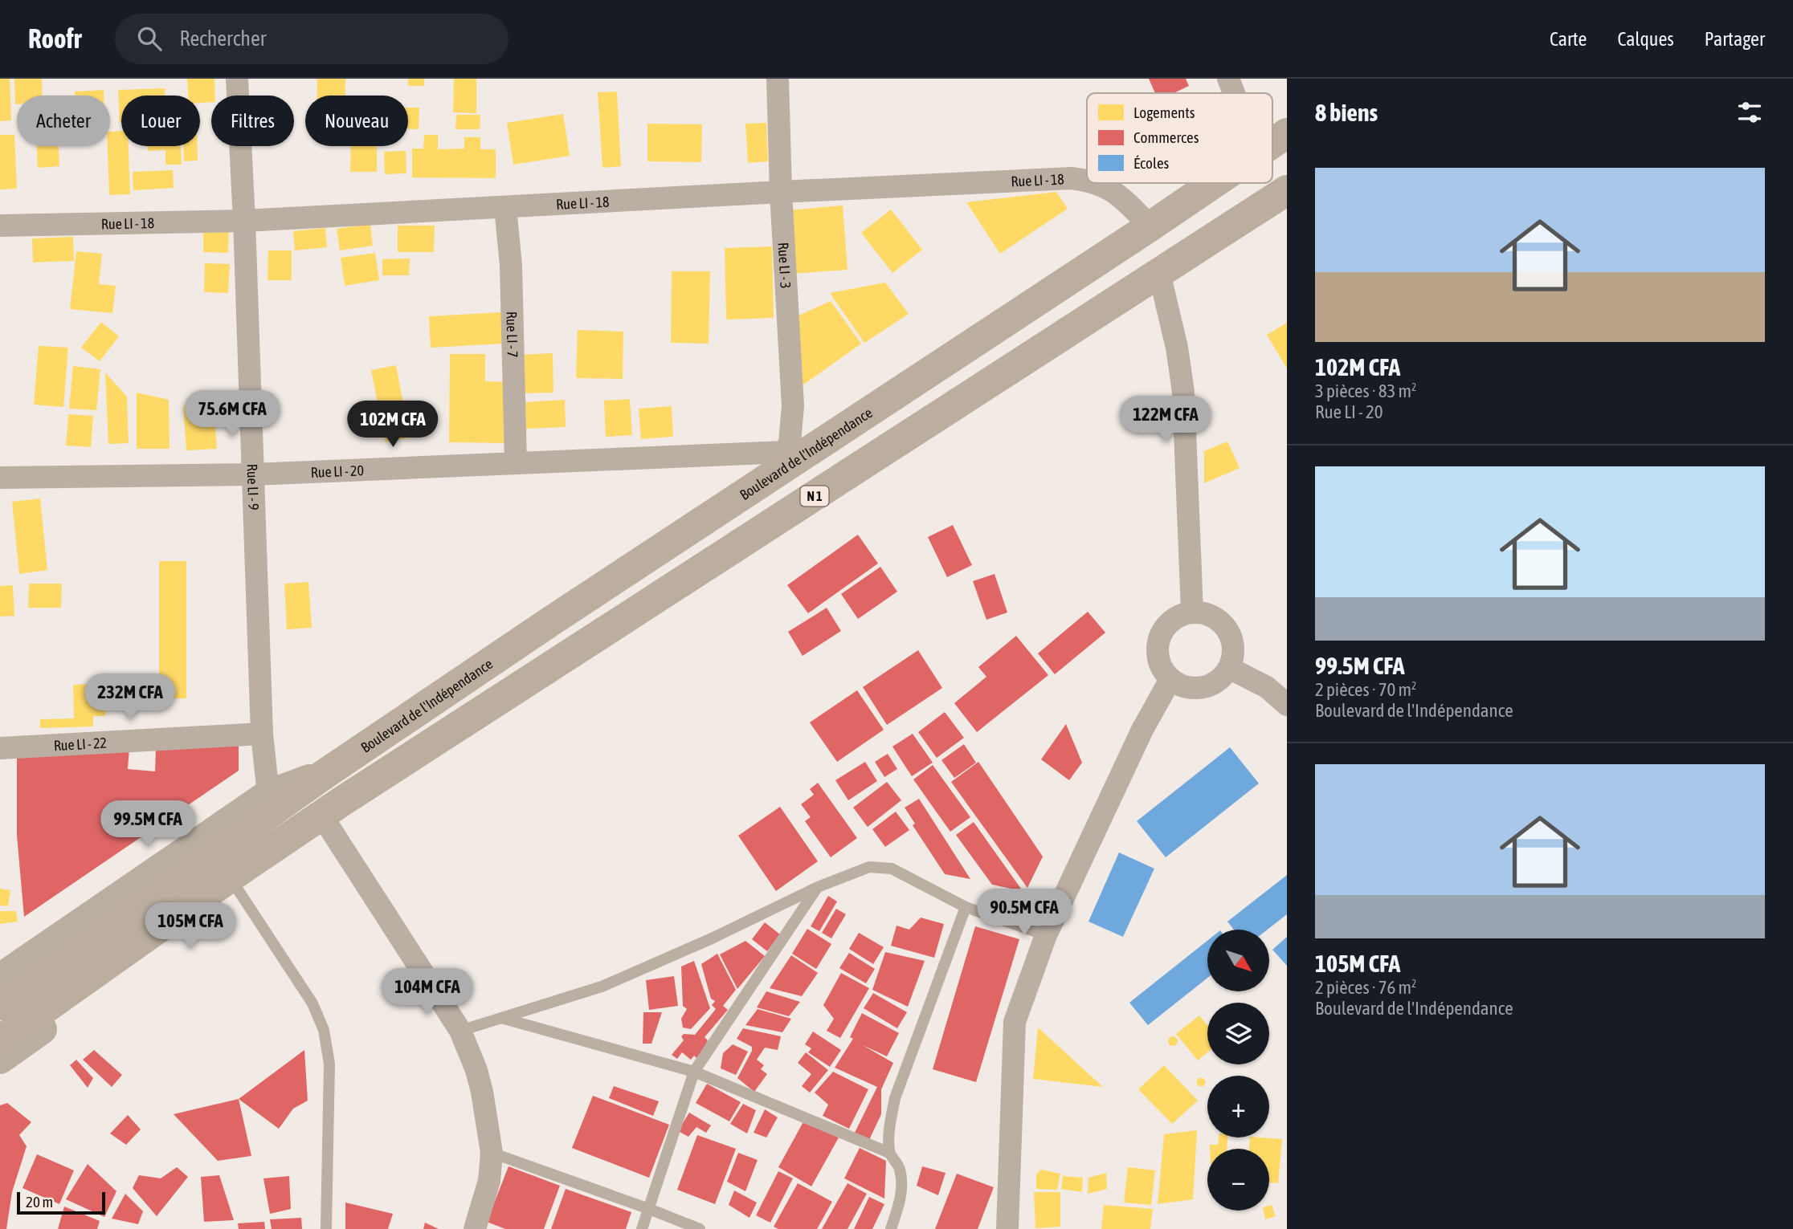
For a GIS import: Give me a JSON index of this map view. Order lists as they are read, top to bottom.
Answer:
{
  "streets": {
    "main road": ["Boulevard de l'Indépendance", "N 1"],
    "street": [
      "Rue LI - 18",
      "Rue LI - 3",
      "Rue LI - 7",
      "Rue LI - 20",
      "Rue LI - 9",
      "Rue LI - 22"
    ]
  },
  "crossings": [
    ["Rue LI - 18", "Rue LI - 3"],
    ["Rue LI - 18", "Rue LI - 7"],
    ["Rue LI - 18", "Boulevard de l'Indépendance"],
    ["Rue LI - 18", "Rue LI - 9"],
    ["Rue LI - 3", "Boulevard de l'Indépendance"],
    ["Rue LI - 3", "Rue LI - 20"],
    ["Rue LI - 7", "Rue LI - 20"],
    ["Boulevard de l'Indépendance", "Rue LI - 20"],
    ["Boulevard de l'Indépendance", "Rue LI - 9"],
    ["Rue LI - 20", "Rue LI - 9"],
    ["Rue LI - 9", "Rue LI - 22"]
  ],
  "legend": ["Logements", "Commerces", "Écoles"],
  "scale_bar": "20 m",
  "north": "bottom right",
  "page": {
    "header": "Roofr",
    "search": "Rechercher",
    "nav": ["Carte", "Calques", "Partager"],
    "heading": "8 biens",
    "chip": [
      "Acheter",
      "Louer",
      "Filtres",
      "Nouveau"
    ],
    "list": [
      {
        "name": "102M CFA",
        "note": "3 pièces · 83 m² · Rue LI - 20"
      },
      {
        "name": "99.5M CFA",
        "note": "2 pièces · 70 m² · Boulevard de l'Indépendance"
      },
      {
        "name": "105M CFA",
        "note": "2 pièces · 76 m² · Boulevard de l'Indépendance"
      }
    ],
    "price": [
      "75.6M CFA",
      "122M CFA",
      "102M CFA",
      "232M CFA",
      "99.5M CFA",
      "90.5M CFA",
      "105M CFA",
      "104M CFA"
    ],
    "map_buttons": ["+", "−"],
    "scale": "20 m"
  }
}
